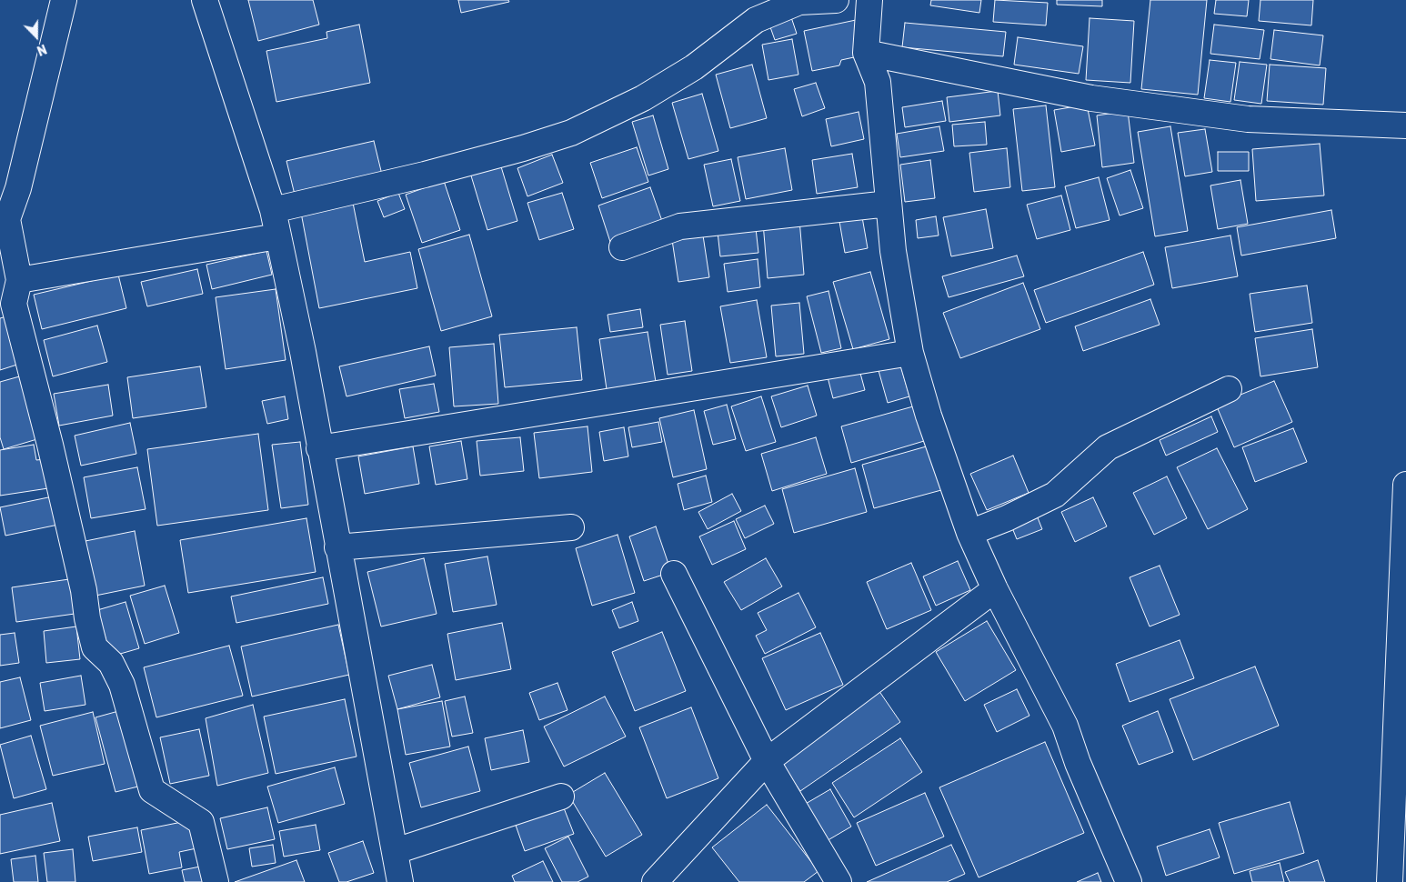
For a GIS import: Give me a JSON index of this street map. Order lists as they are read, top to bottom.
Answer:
{
  "north": "bottom"
}
